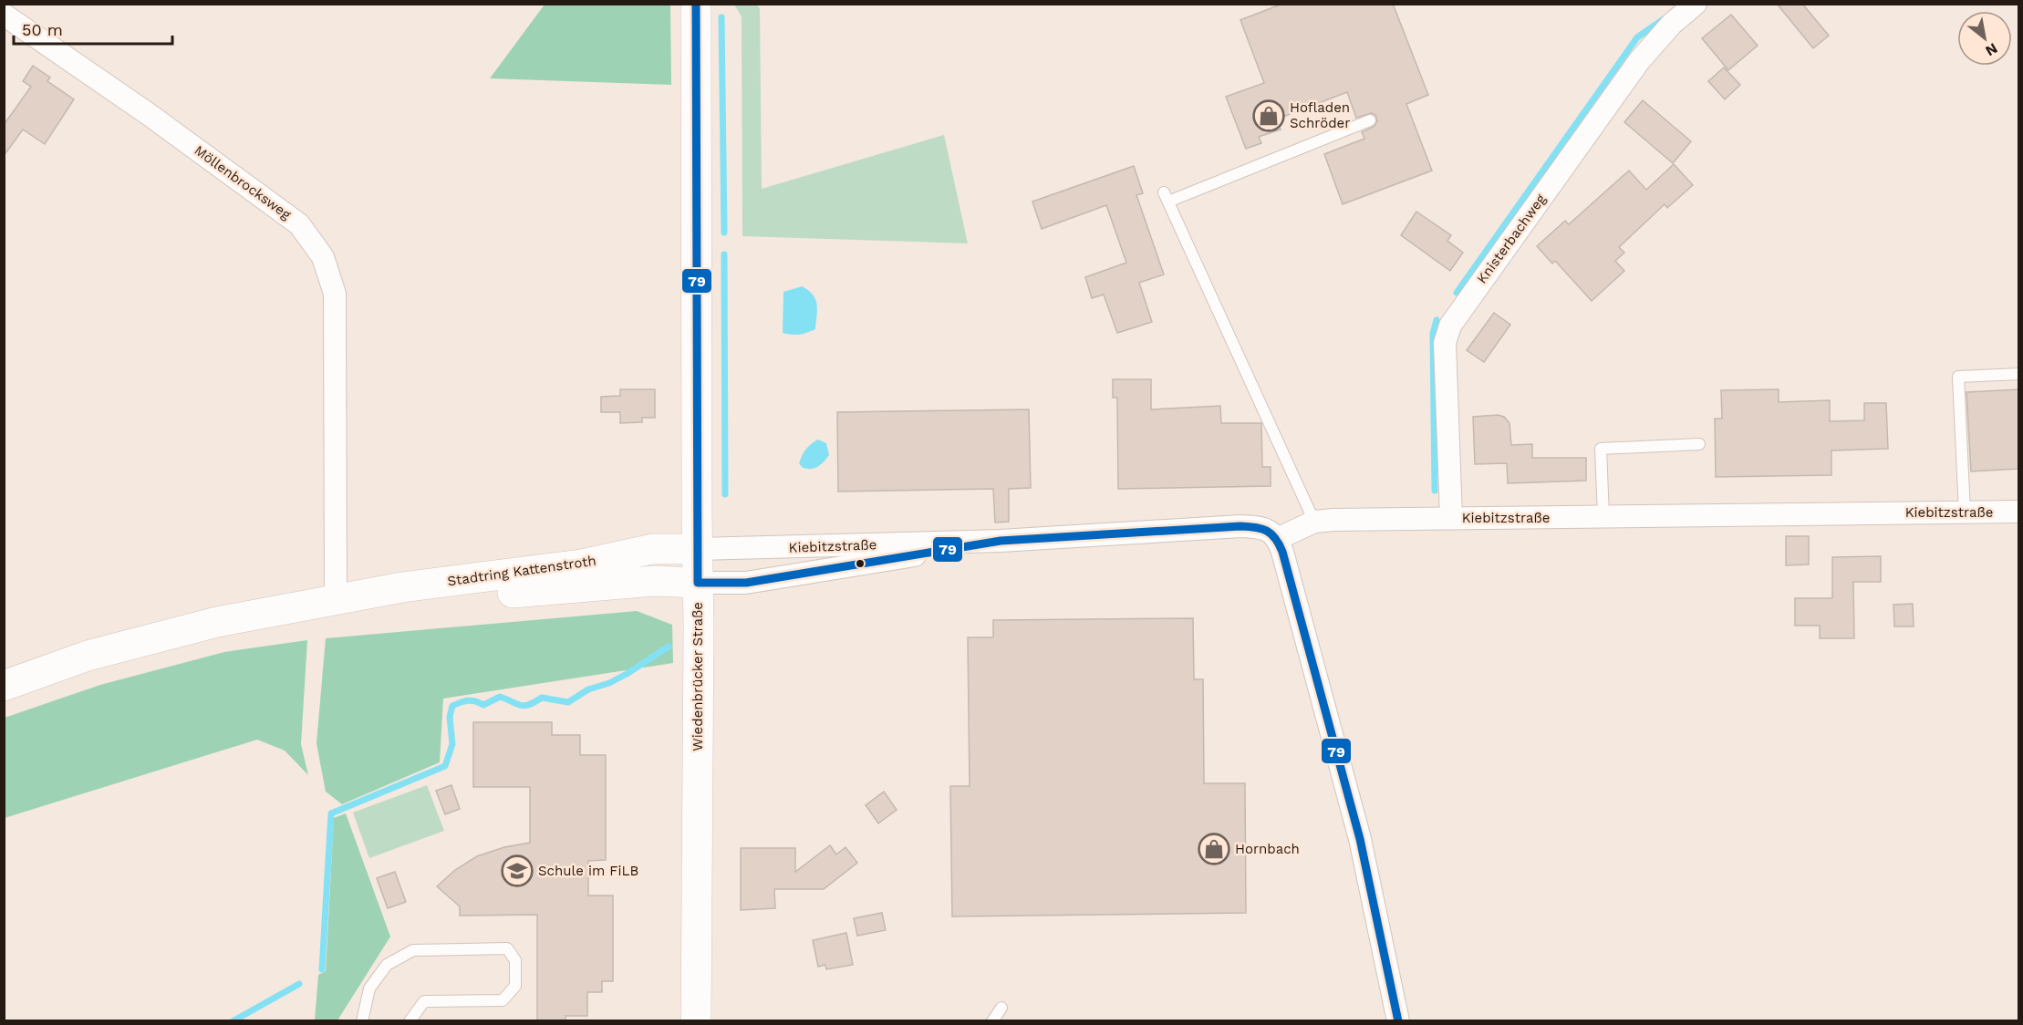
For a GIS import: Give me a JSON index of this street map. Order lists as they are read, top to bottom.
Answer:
{
  "streets": {
    "main road": ["Stadtring Kattenstroth", "Wiedenbrücker Straße"],
    "street": ["Möllenbrocksweg", "Knisterbachweg", "Kiebitzstraße"]
  },
  "crossings": [
    ["Möllenbrocksweg", "Stadtring Kattenstroth"],
    ["Knisterbachweg", "Kiebitzstraße"],
    ["Kiebitzstraße", "Stadtring Kattenstroth"],
    ["Kiebitzstraße", "Wiedenbrücker Straße"],
    ["Stadtring Kattenstroth", "Wiedenbrücker Straße"]
  ],
  "places": {
    "shop": ["Hofladen Schröder", "Hornbach"],
    "school or university": ["Schule im FiLB"]
  },
  "lines": ["transit line 79"],
  "scale_bar": "50 m",
  "north": "bottom right"
}
